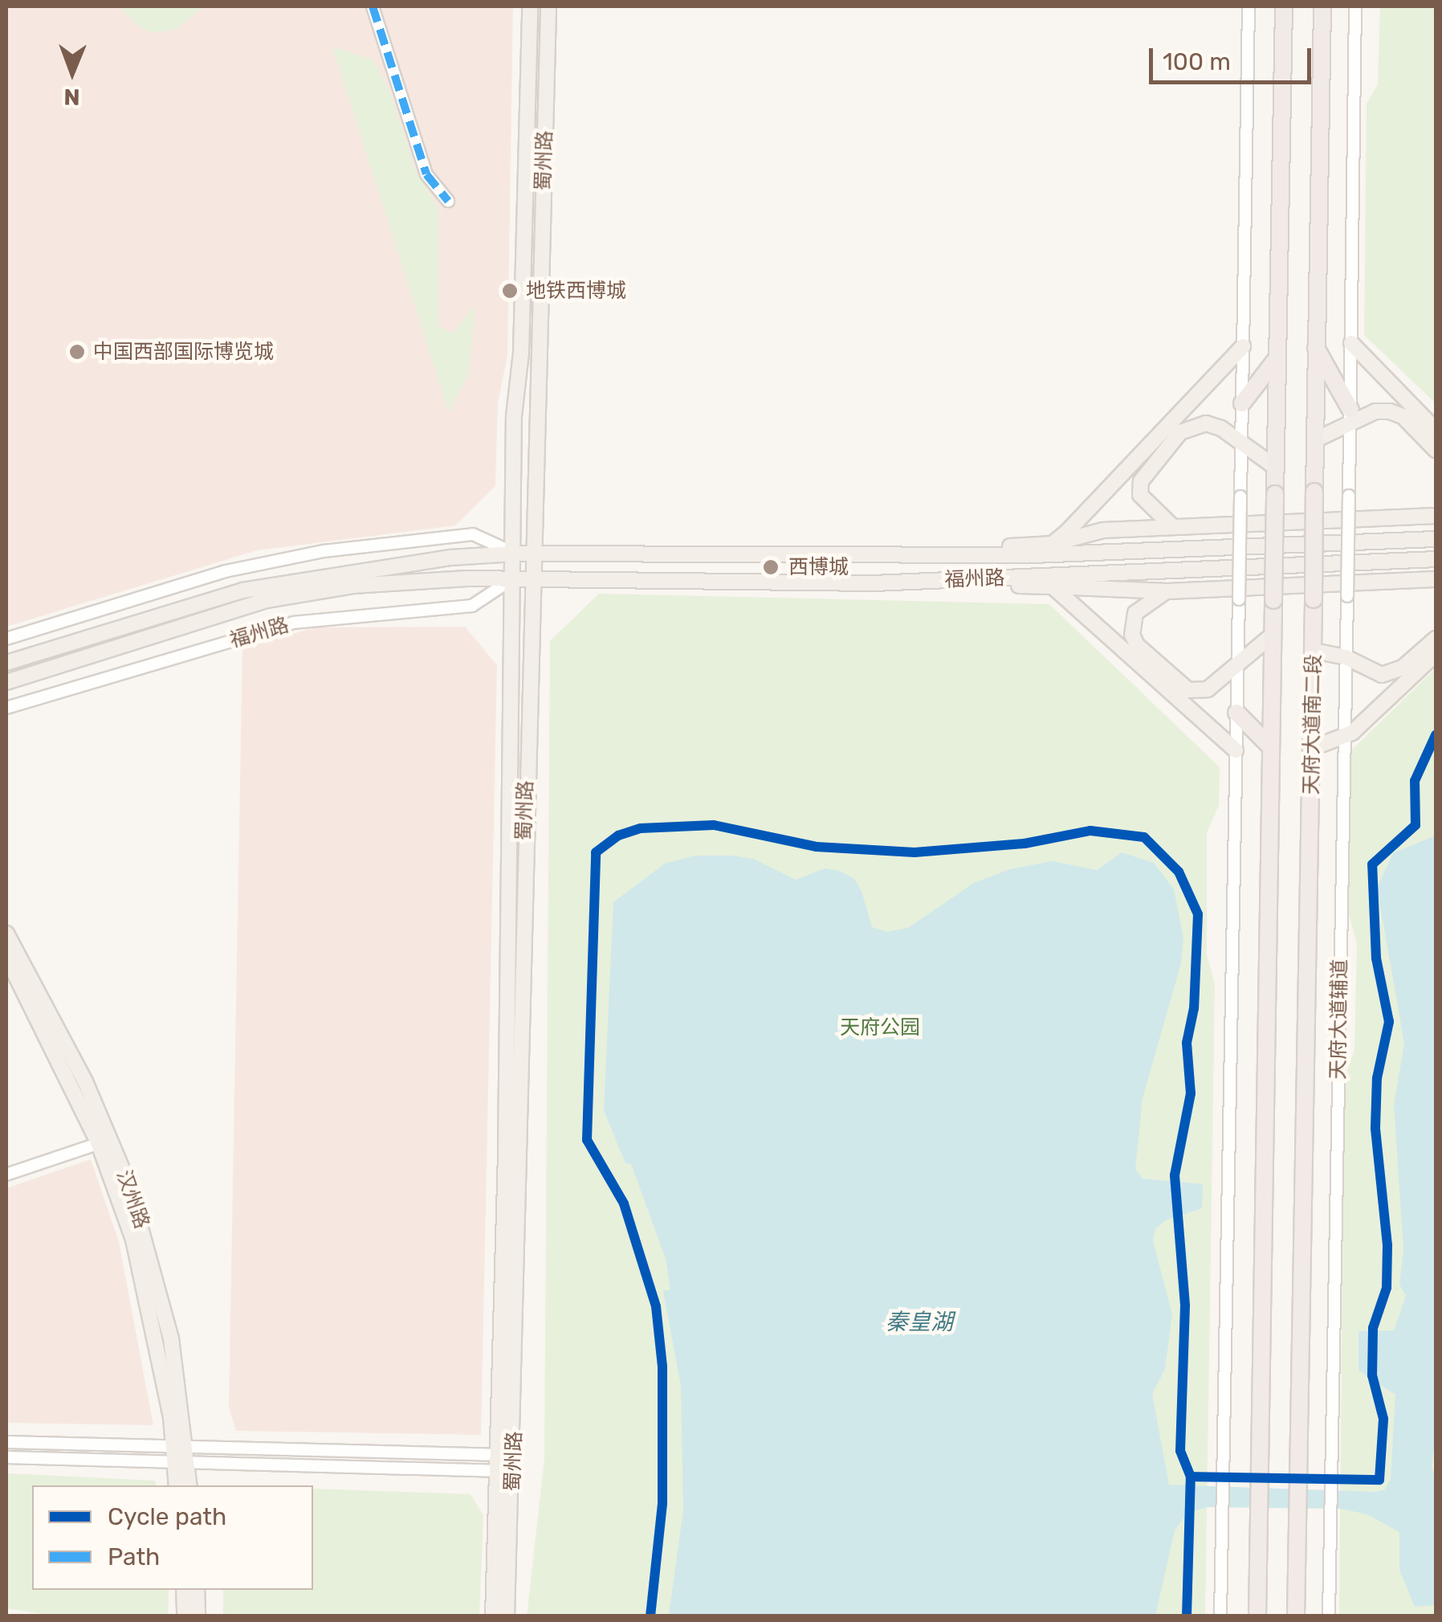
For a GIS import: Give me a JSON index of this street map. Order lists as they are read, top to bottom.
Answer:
{
  "streets": {
    "highway": ["天府大道南二段"],
    "main road": ["蜀州路", "福州路", "汉州路"],
    "street": ["天府大道辅道"]
  },
  "crossings": [
    ["蜀州路", "福州路"]
  ],
  "water": ["秦皇湖"],
  "parks": ["天府公园"],
  "places": ["地铁西博城", "中国西部国际博览城", "西博城"],
  "legend": ["Cycle path", "Path"],
  "scale_bar": "100 m",
  "north": "bottom"
}
